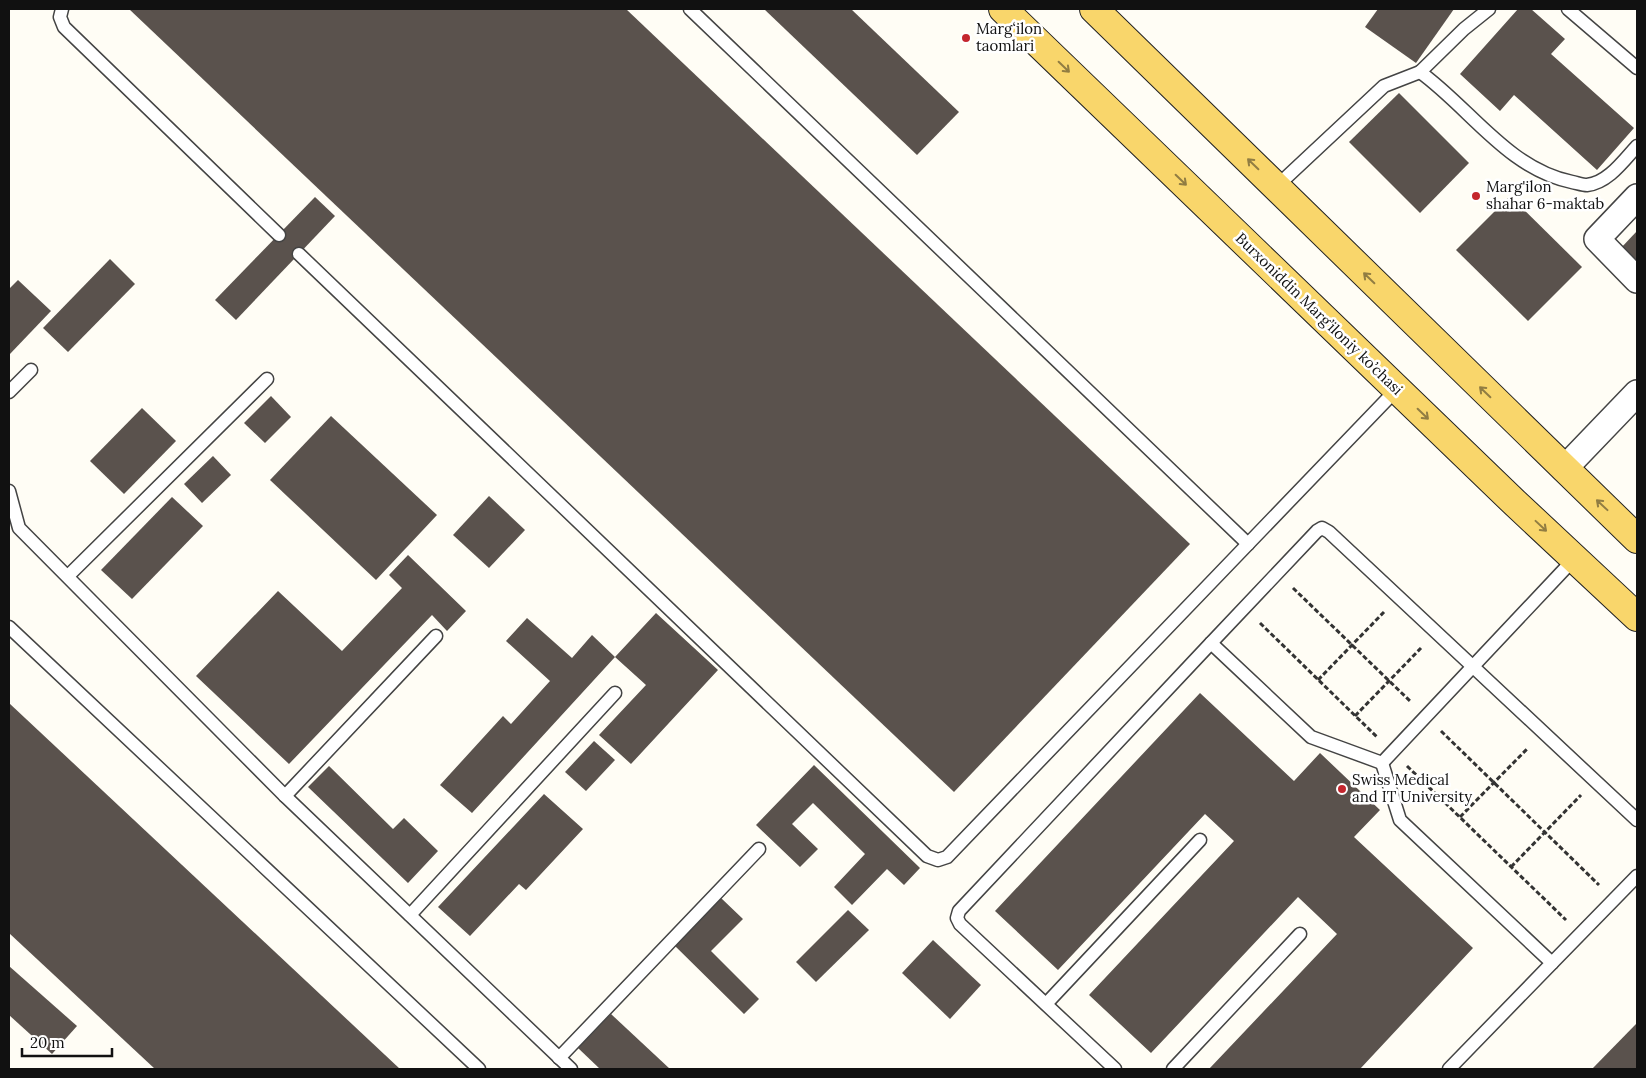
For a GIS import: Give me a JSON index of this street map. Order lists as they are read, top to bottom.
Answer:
{
  "streets": {
    "main road": ["Burxoniddin Marg’iloniy ko’chasi"]
  },
  "places": ["Margʻilon taomlari", "Marg'ilon shahar 6-maktab", "Swiss Medical and IT University"],
  "scale_bar": "20 m"
}
